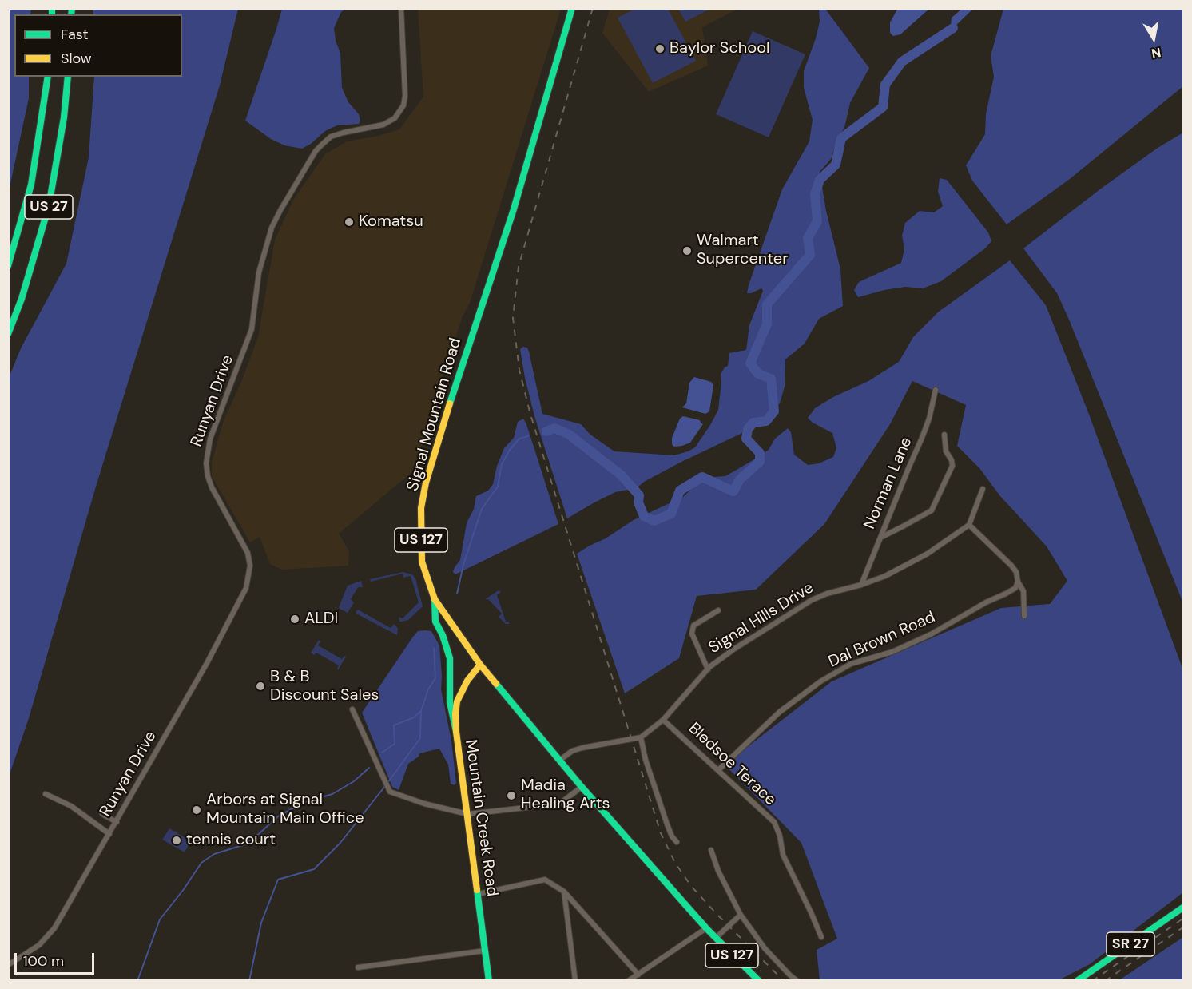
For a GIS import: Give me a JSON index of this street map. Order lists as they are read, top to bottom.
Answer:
{
  "streets": {
    "main road": [
      "US 27",
      "Signal Mountain Road",
      "US 127",
      "Mountain Creek Road",
      "SR 27"
    ],
    "street": [
      "Runyan Drive",
      "Norman Lane",
      "Signal Hills Drive",
      "Dal Brown Road",
      "Bledsoe Terace"
    ]
  },
  "crossings": [
    ["Signal Mountain Road", "Signal Hills Drive"],
    ["Signal Mountain Road", "Mountain Creek Road"],
    ["Norman Lane", "Signal Hills Drive"],
    ["Signal Hills Drive", "Bledsoe Terace"],
    ["Dal Brown Road", "Bledsoe Terace"]
  ],
  "places": [
    "Baylor School",
    "Komatsu",
    "Walmart Supercenter",
    "ALDI",
    "B & B Discount Sales",
    "Madia Healing Arts",
    "Arbors at Signal Mountain Main Office",
    "tennis court"
  ],
  "legend": ["Fast", "Slow"],
  "scale_bar": "100 m",
  "north": "bottom"
}
